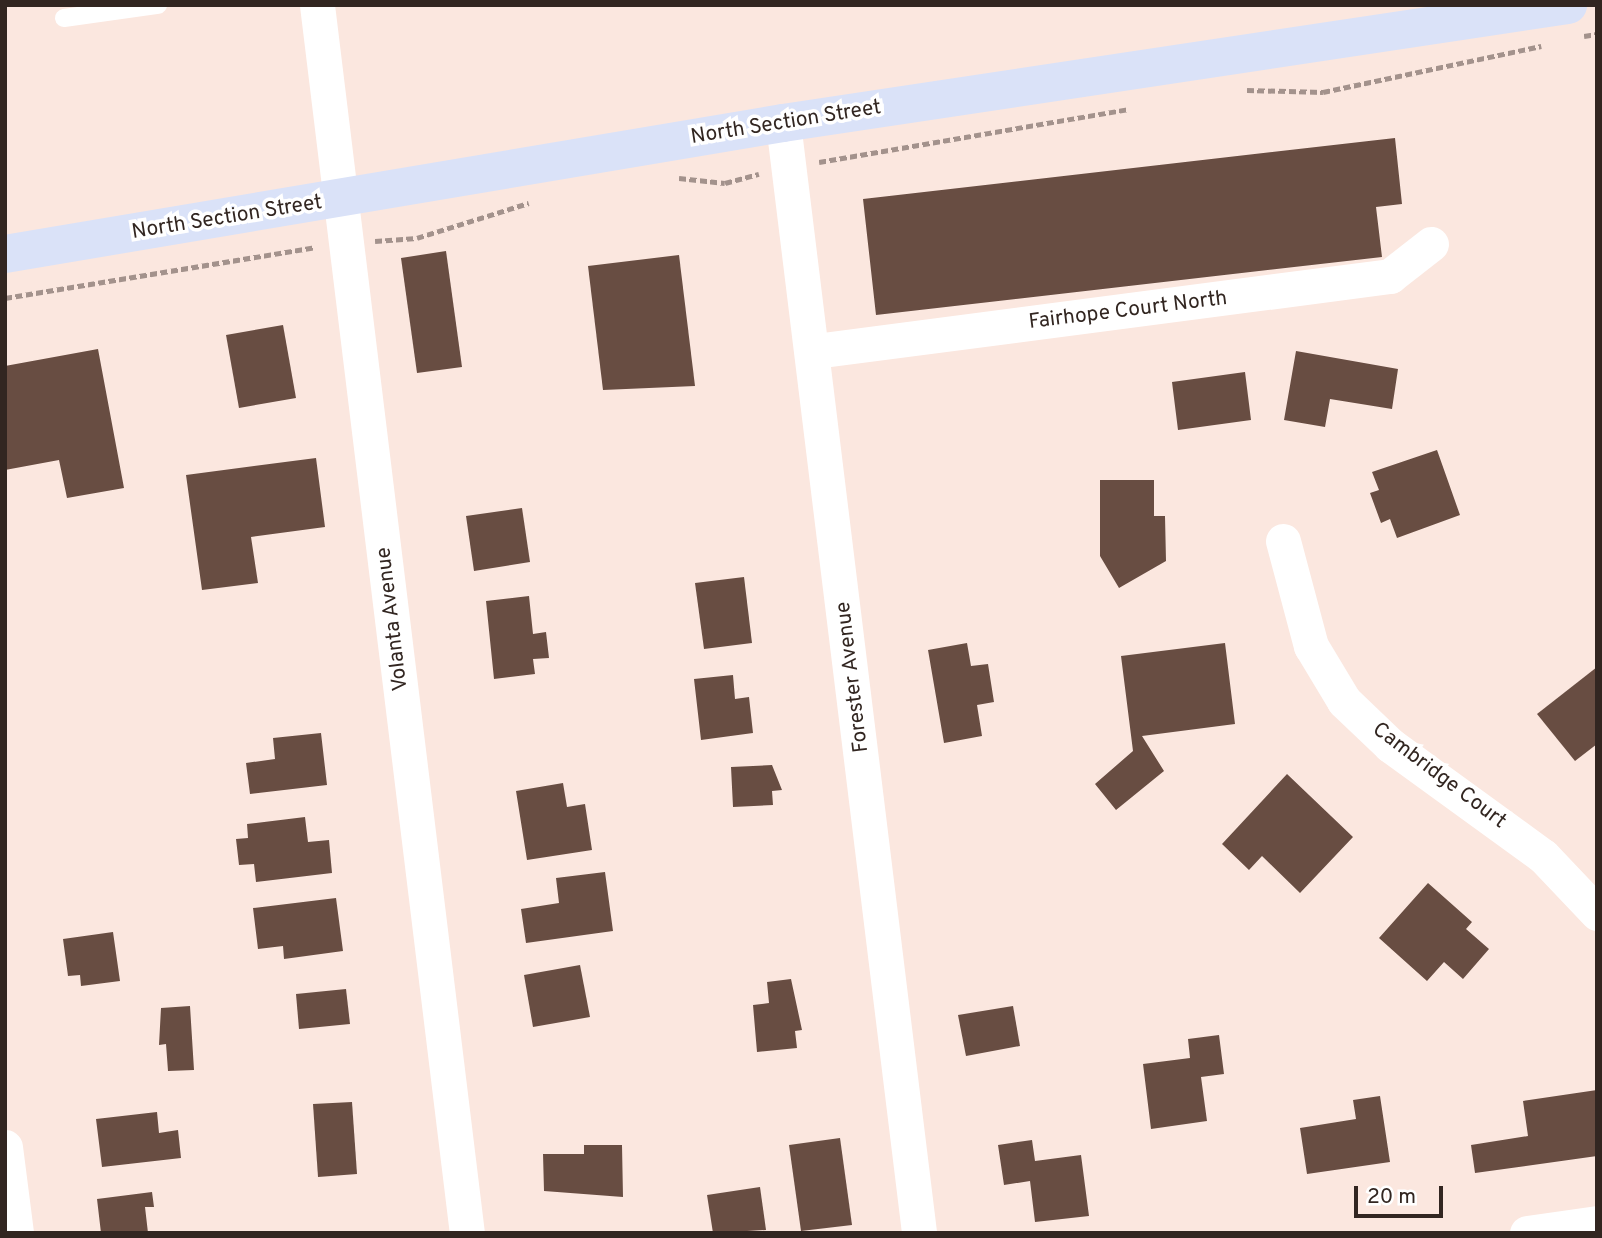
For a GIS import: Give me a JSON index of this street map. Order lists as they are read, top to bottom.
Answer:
{
  "streets": {
    "main road": ["North Section Street"],
    "street": [
      "Fairhope Court North",
      "Volanta Avenue",
      "Forester Avenue",
      "Cambridge Court"
    ]
  },
  "crossings": [
    ["North Section Street", "Volanta Avenue"],
    ["North Section Street", "Forester Avenue"],
    ["Fairhope Court North", "Forester Avenue"]
  ],
  "scale_bar": "20 m"
}
